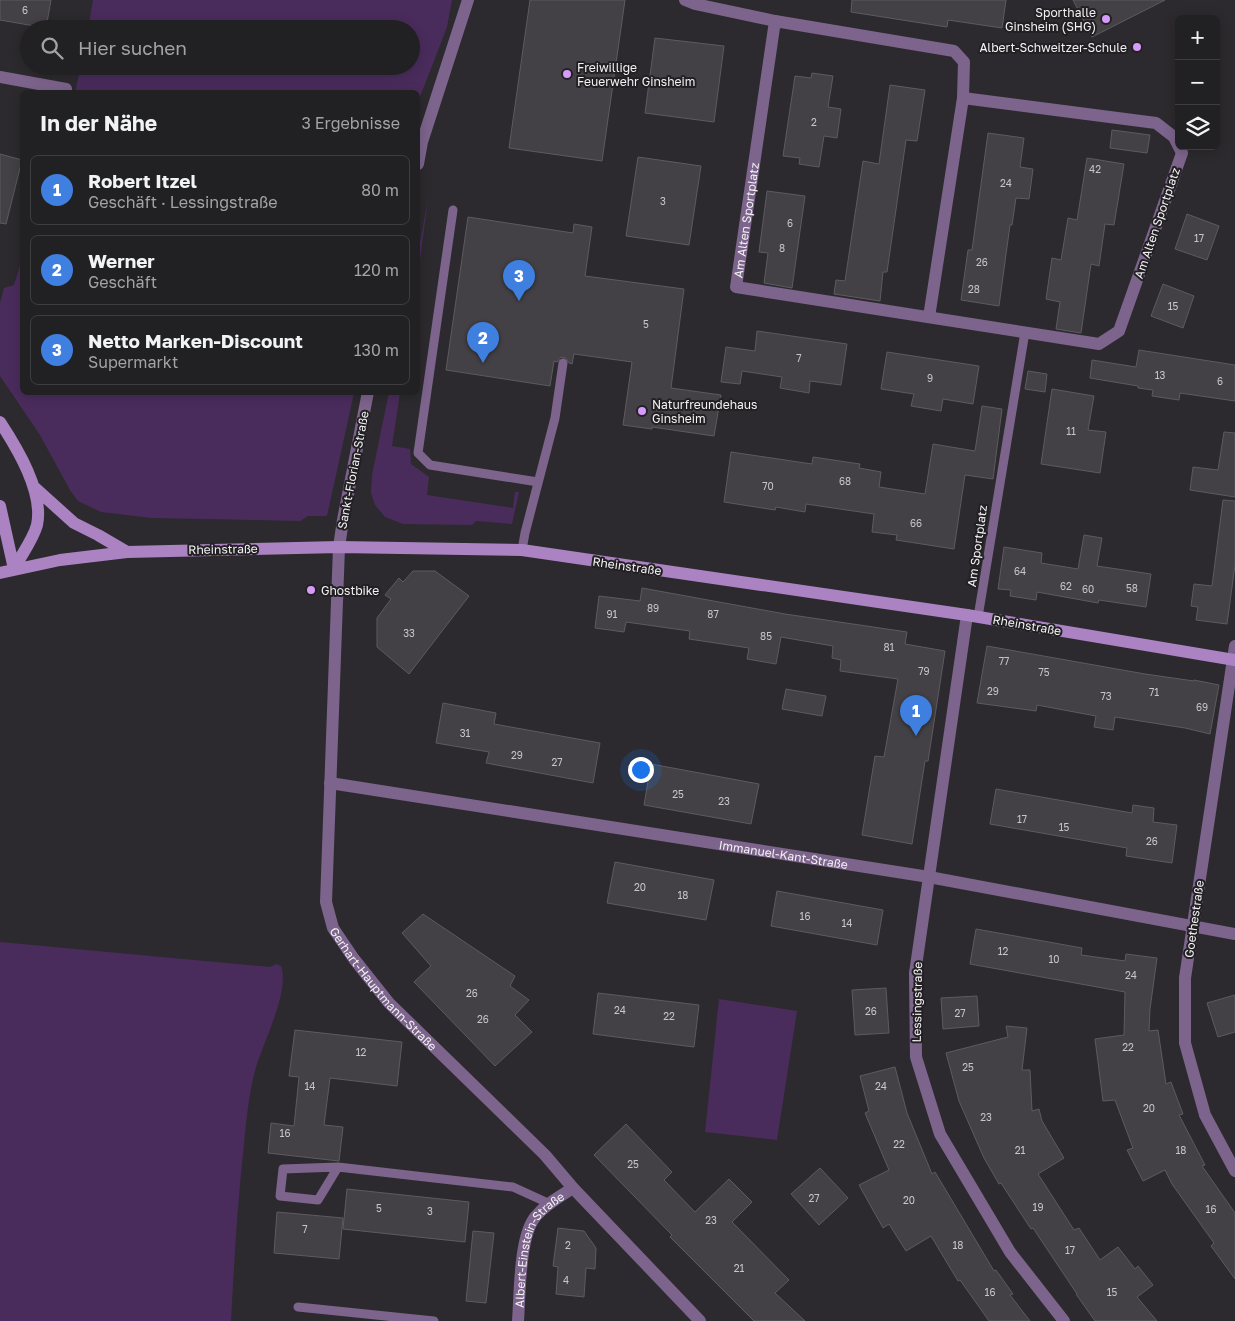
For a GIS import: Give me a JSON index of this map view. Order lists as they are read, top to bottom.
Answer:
{
  "streets": {
    "main road": ["Rheinstraße"],
    "street": [
      "Am Alten Sportplatz",
      "Sankt-Florian-Straße",
      "Immanuel-Kant-Straße",
      "Goethestraße",
      "Gerhart-Hauptmann-Straße",
      "Lessingstraße",
      "Albert-Einstein-Straße"
    ],
    "lane": ["Am Sportplatz"]
  },
  "crossings": [
    ["Am Alten Sportplatz", "Am Sportplatz"],
    ["Sankt-Florian-Straße", "Rheinstraße"],
    ["Sankt-Florian-Straße", "Gerhart-Hauptmann-Straße"],
    ["Am Sportplatz", "Rheinstraße"],
    ["Am Sportplatz", "Lessingstraße"],
    ["Rheinstraße", "Goethestraße"],
    ["Rheinstraße", "Gerhart-Hauptmann-Straße"],
    ["Rheinstraße", "Lessingstraße"],
    ["Immanuel-Kant-Straße", "Goethestraße"],
    ["Immanuel-Kant-Straße", "Gerhart-Hauptmann-Straße"],
    ["Immanuel-Kant-Straße", "Lessingstraße"],
    ["Gerhart-Hauptmann-Straße", "Albert-Einstein-Straße"]
  ],
  "places": [
    "Sporthalle Ginsheim (SHG)",
    "Albert-Schweitzer-Schule",
    "Freiwillige Feuerwehr Ginsheim",
    "Naturfreundehaus Ginsheim",
    "Ghostbike"
  ],
  "house_numbers": [
    "6",
    "2",
    "42",
    "24",
    "3",
    "6",
    "17",
    "8",
    "26",
    "28",
    "15",
    "5",
    "7",
    "13",
    "9",
    "6",
    "11",
    "68",
    "70",
    "66",
    "64",
    "62",
    "58",
    "60",
    "89",
    "91",
    "87",
    "33",
    "85",
    "81",
    "77",
    "79",
    "75",
    "29",
    "71",
    "73",
    "69",
    "31",
    "29",
    "27",
    "25",
    "23",
    "17",
    "15",
    "26",
    "20",
    "18",
    "16",
    "14",
    "12",
    "10",
    "24",
    "26",
    "24",
    "26",
    "27",
    "22",
    "26",
    "22",
    "12",
    "25",
    "14",
    "24",
    "20",
    "23",
    "16",
    "22",
    "21",
    "18",
    "25",
    "27",
    "20",
    "19",
    "5",
    "16",
    "3",
    "23",
    "7",
    "2",
    "18",
    "17",
    "21",
    "4",
    "16",
    "15"
  ],
  "page": {
    "map_buttons": ["+", "−"],
    "search": "Hier suchen",
    "heading": ["In der Nähe", "3 Ergebnisse"],
    "list": [
      {
        "mark": "1",
        "name": "Robert Itzel",
        "note": "Geschäft · Lessingstraße",
        "value": "80 m"
      },
      {
        "mark": "2",
        "name": "Werner",
        "note": "Geschäft",
        "value": "120 m"
      },
      {
        "mark": "3",
        "name": "Netto Marken-Discount",
        "note": "Supermarkt",
        "value": "130 m"
      }
    ],
    "pins": ["3", "2", "1"]
  }
}
